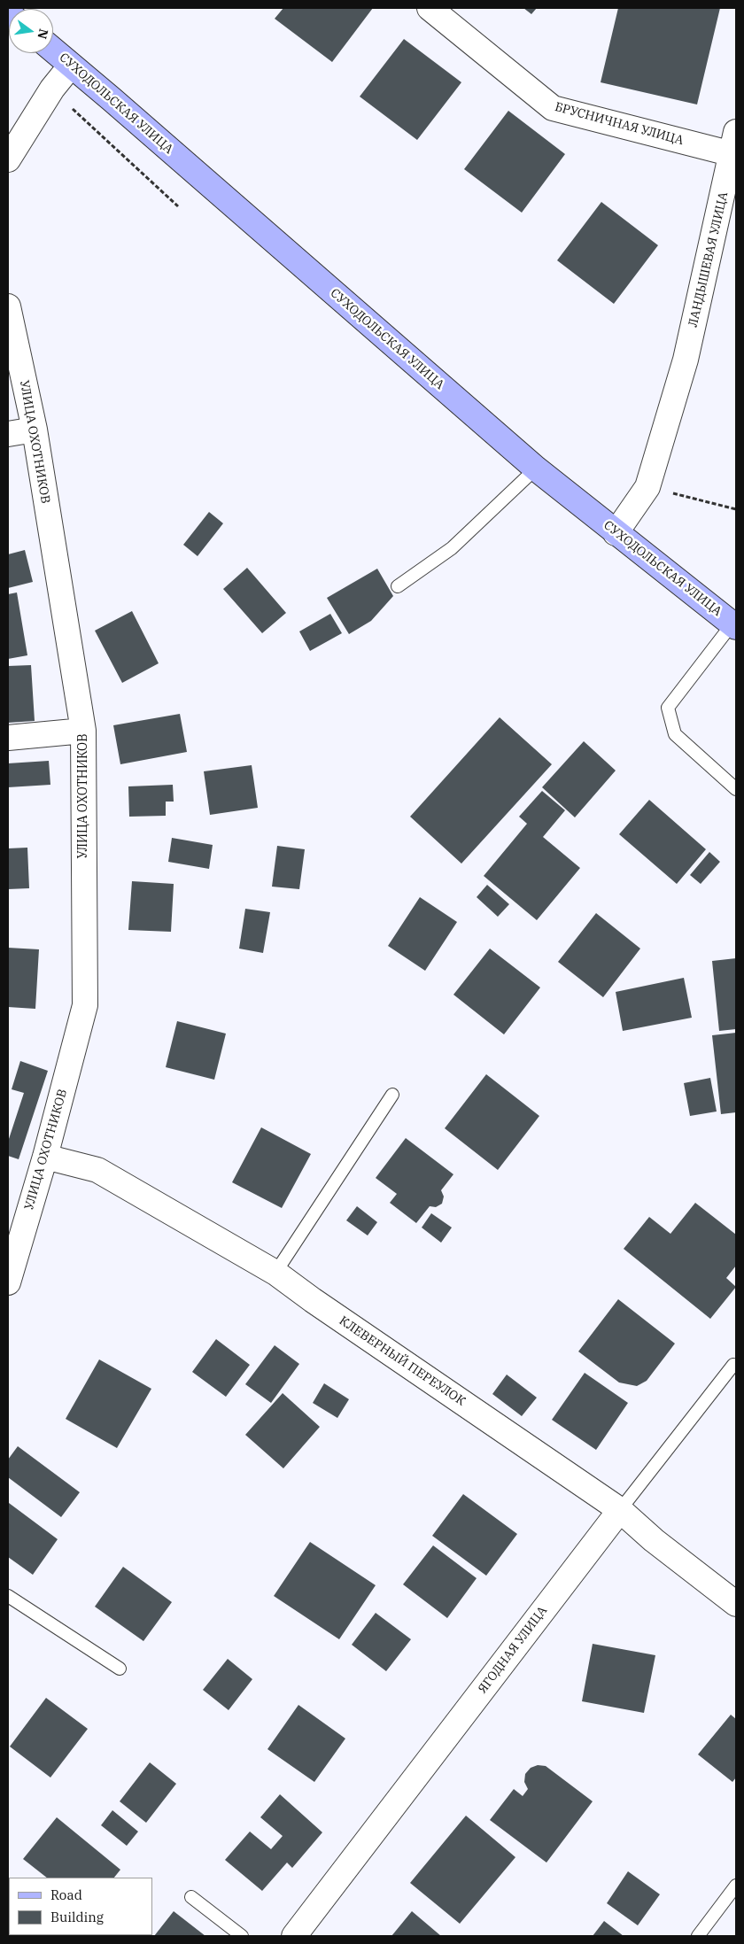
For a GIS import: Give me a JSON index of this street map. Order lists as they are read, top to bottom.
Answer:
{
  "streets": {
    "main road": ["СУХОДОЛЬСКАЯ УЛИЦА"],
    "street": [
      "БРУСНИЧНАЯ УЛИЦА",
      "ЛАНДЫШЕВАЯ УЛИЦА",
      "УЛИЦА ОХОТНИКОВ",
      "КЛЕВЕРНЫЙ ПЕРЕУЛОК",
      "ЯГОДНАЯ УЛИЦА"
    ]
  },
  "crossings": [
    ["СУХОДОЛЬСКАЯ УЛИЦА", "ЛАНДЫШЕВАЯ УЛИЦА"],
    ["БРУСНИЧНАЯ УЛИЦА", "ЛАНДЫШЕВАЯ УЛИЦА"],
    ["УЛИЦА ОХОТНИКОВ", "КЛЕВЕРНЫЙ ПЕРЕУЛОК"],
    ["КЛЕВЕРНЫЙ ПЕРЕУЛОК", "ЯГОДНАЯ УЛИЦА"]
  ],
  "legend": ["Road", "Building"],
  "north": "right"
}
